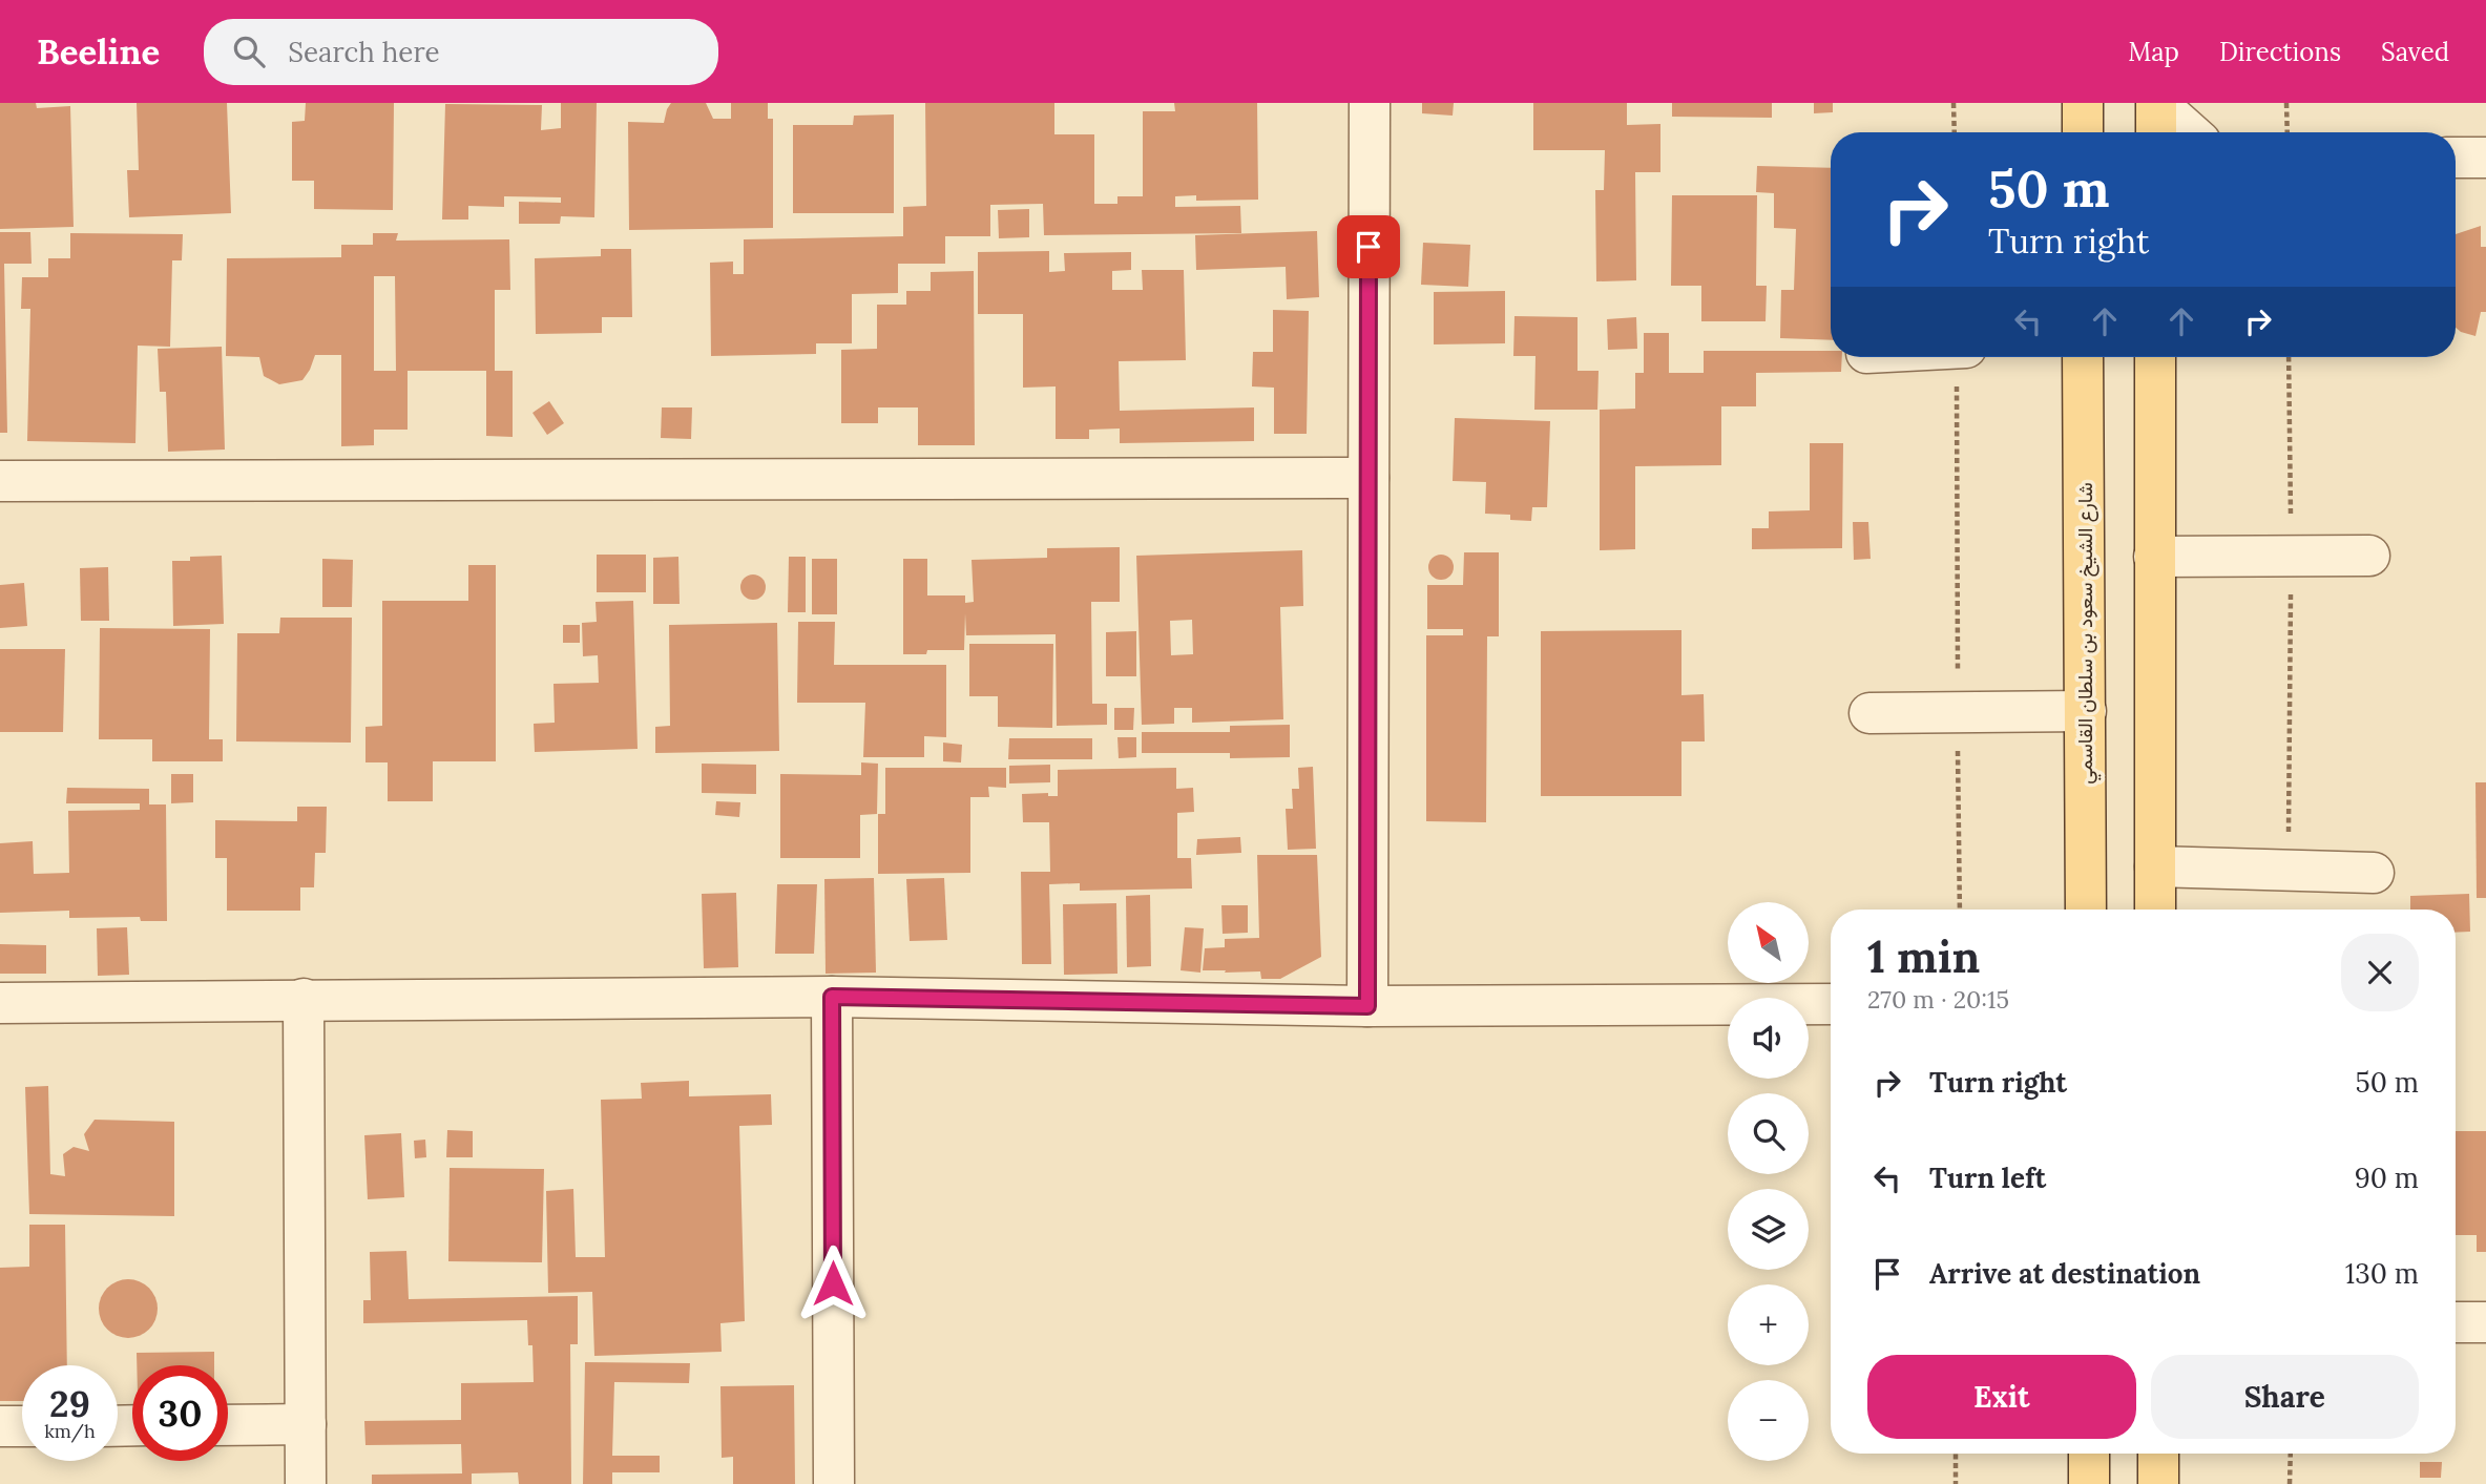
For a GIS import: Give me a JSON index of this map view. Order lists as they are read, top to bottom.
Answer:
{
  "streets": {
    "main road": ["شارع الشيخ سعود بن سلطان القاسمي"]
  },
  "north": "top left",
  "page": {
    "header": "Beeline",
    "search": "Search here",
    "nav": ["Map", "Directions", "Saved"],
    "turn": ["50 m", "Turn right"],
    "map_buttons": ["+", "−"],
    "heading": ["1 min", "270 m · 20:15"],
    "list": [
      {
        "name": "Turn right",
        "value": "50 m"
      },
      {
        "name": "Turn left",
        "value": "90 m"
      },
      {
        "name": "Arrive at destination",
        "value": "130 m"
      }
    ],
    "buttons": ["Exit", "Share"],
    "speed": "29 km/h",
    "limit": "30"
  }
}
